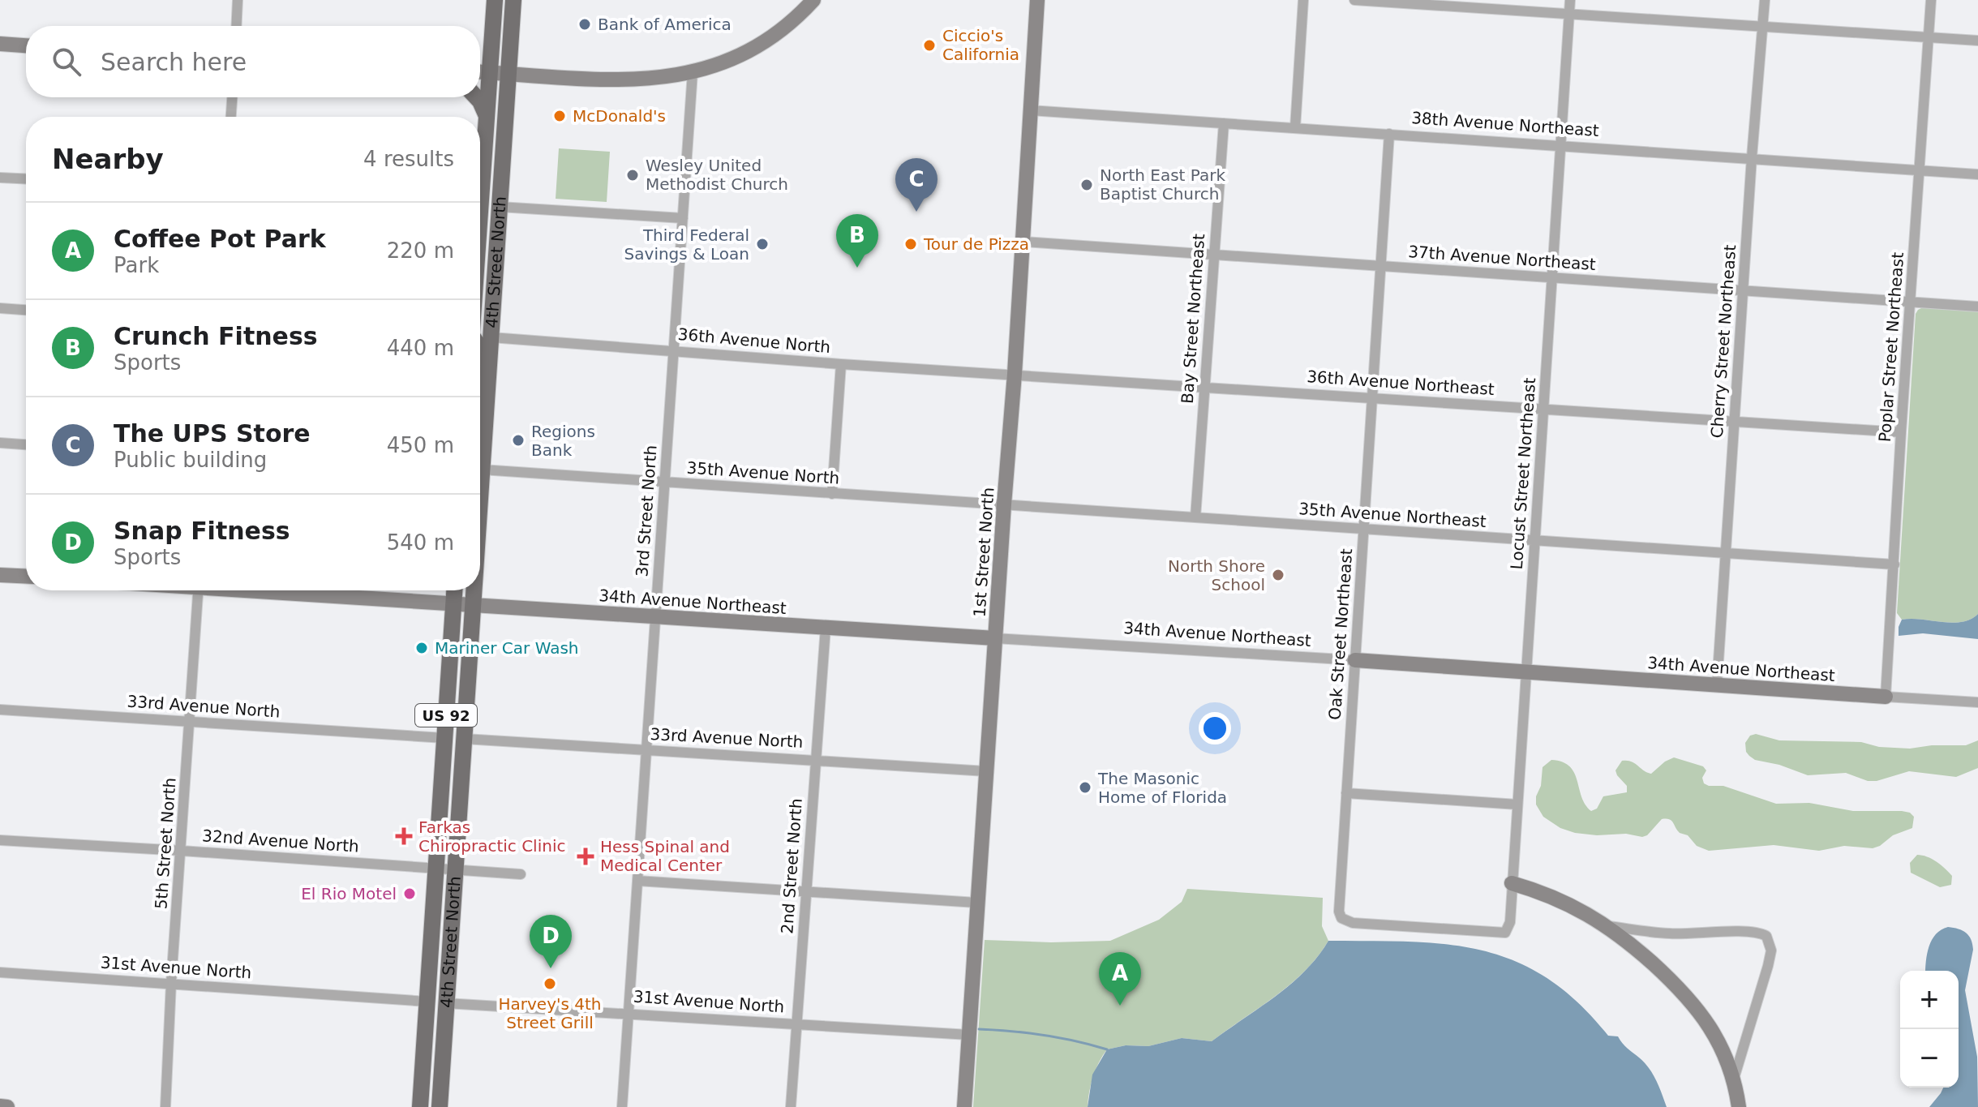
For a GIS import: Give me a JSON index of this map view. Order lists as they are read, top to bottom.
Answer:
{
  "streets": {
    "main road": ["4th Street North", "US 92"],
    "street": [
      "38th Avenue Northeast",
      "37th Avenue Northeast",
      "Bay Street Northeast",
      "36th Avenue North",
      "Cherry Street Northeast",
      "Poplar Street Northeast",
      "36th Avenue Northeast",
      "35th Avenue North",
      "Locust Street Northeast",
      "3rd Street North",
      "35th Avenue Northeast",
      "1st Street North",
      "34th Avenue Northeast",
      "Oak Street Northeast",
      "33rd Avenue North",
      "32nd Avenue North",
      "5th Street North",
      "2nd Street North",
      "31st Avenue North"
    ]
  },
  "crossings": [
    ["38th Avenue Northeast", "Bay Street Northeast"],
    ["38th Avenue Northeast", "Cherry Street Northeast"],
    ["38th Avenue Northeast", "Poplar Street Northeast"],
    ["38th Avenue Northeast", "Locust Street Northeast"],
    ["38th Avenue Northeast", "1st Street North"],
    ["38th Avenue Northeast", "Oak Street Northeast"],
    ["37th Avenue Northeast", "Bay Street Northeast"],
    ["37th Avenue Northeast", "Cherry Street Northeast"],
    ["37th Avenue Northeast", "Poplar Street Northeast"],
    ["37th Avenue Northeast", "Locust Street Northeast"],
    ["37th Avenue Northeast", "1st Street North"],
    ["37th Avenue Northeast", "Oak Street Northeast"],
    ["4th Street North", "36th Avenue North"],
    ["4th Street North", "35th Avenue North"],
    ["4th Street North", "34th Avenue Northeast"],
    ["4th Street North", "33rd Avenue North"],
    ["4th Street North", "32nd Avenue North"],
    ["4th Street North", "31st Avenue North"],
    ["Bay Street Northeast", "36th Avenue Northeast"],
    ["Bay Street Northeast", "35th Avenue Northeast"],
    ["36th Avenue North", "36th Avenue Northeast"],
    ["36th Avenue North", "3rd Street North"],
    ["36th Avenue North", "1st Street North"],
    ["Cherry Street Northeast", "36th Avenue Northeast"],
    ["Cherry Street Northeast", "35th Avenue Northeast"],
    ["Cherry Street Northeast", "34th Avenue Northeast"],
    ["Poplar Street Northeast", "36th Avenue Northeast"],
    ["Poplar Street Northeast", "35th Avenue Northeast"],
    ["Poplar Street Northeast", "34th Avenue Northeast"],
    ["36th Avenue Northeast", "Locust Street Northeast"],
    ["36th Avenue Northeast", "1st Street North"],
    ["36th Avenue Northeast", "Oak Street Northeast"],
    ["35th Avenue North", "3rd Street North"],
    ["35th Avenue North", "35th Avenue Northeast"],
    ["35th Avenue North", "1st Street North"],
    ["Locust Street Northeast", "35th Avenue Northeast"],
    ["Locust Street Northeast", "34th Avenue Northeast"],
    ["Locust Street Northeast", "Oak Street Northeast"],
    ["3rd Street North", "34th Avenue Northeast"],
    ["3rd Street North", "33rd Avenue North"],
    ["3rd Street North", "31st Avenue North"],
    ["35th Avenue Northeast", "1st Street North"],
    ["35th Avenue Northeast", "Oak Street Northeast"],
    ["1st Street North", "34th Avenue Northeast"],
    ["1st Street North", "33rd Avenue North"],
    ["1st Street North", "31st Avenue North"],
    ["34th Avenue Northeast", "Oak Street Northeast"],
    ["34th Avenue Northeast", "2nd Street North"],
    ["33rd Avenue North", "5th Street North"],
    ["33rd Avenue North", "2nd Street North"],
    ["32nd Avenue North", "5th Street North"],
    ["5th Street North", "31st Avenue North"],
    ["2nd Street North", "31st Avenue North"]
  ],
  "places": {
    "other": [
      "Bank of America",
      "Ciccio's California",
      "McDonald's",
      "Wesley United Methodist Church",
      "North East Park Baptist Church",
      "Third Federal Savings & Loan",
      "Tour de Pizza",
      "Regions Bank",
      "North Shore School",
      "Mariner Car Wash",
      "The Masonic Home of Florida",
      "El Rio Motel",
      "Harvey's 4th Street Grill"
    ],
    "health": ["Farkas Chiropractic Clinic", "Hess Spinal and Medical Center"]
  },
  "page": {
    "search": "Search here",
    "heading": ["Nearby", "4 results"],
    "pins": [
      "C",
      "B",
      "D",
      "A"
    ],
    "list": [
      {
        "mark": "A",
        "name": "Coffee Pot Park",
        "note": "Park",
        "value": "220 m"
      },
      {
        "mark": "B",
        "name": "Crunch Fitness",
        "note": "Sports",
        "value": "440 m"
      },
      {
        "mark": "C",
        "name": "The UPS Store",
        "note": "Public building",
        "value": "450 m"
      },
      {
        "mark": "D",
        "name": "Snap Fitness",
        "note": "Sports",
        "value": "540 m"
      }
    ],
    "map_buttons": ["+", "−"]
  }
}
